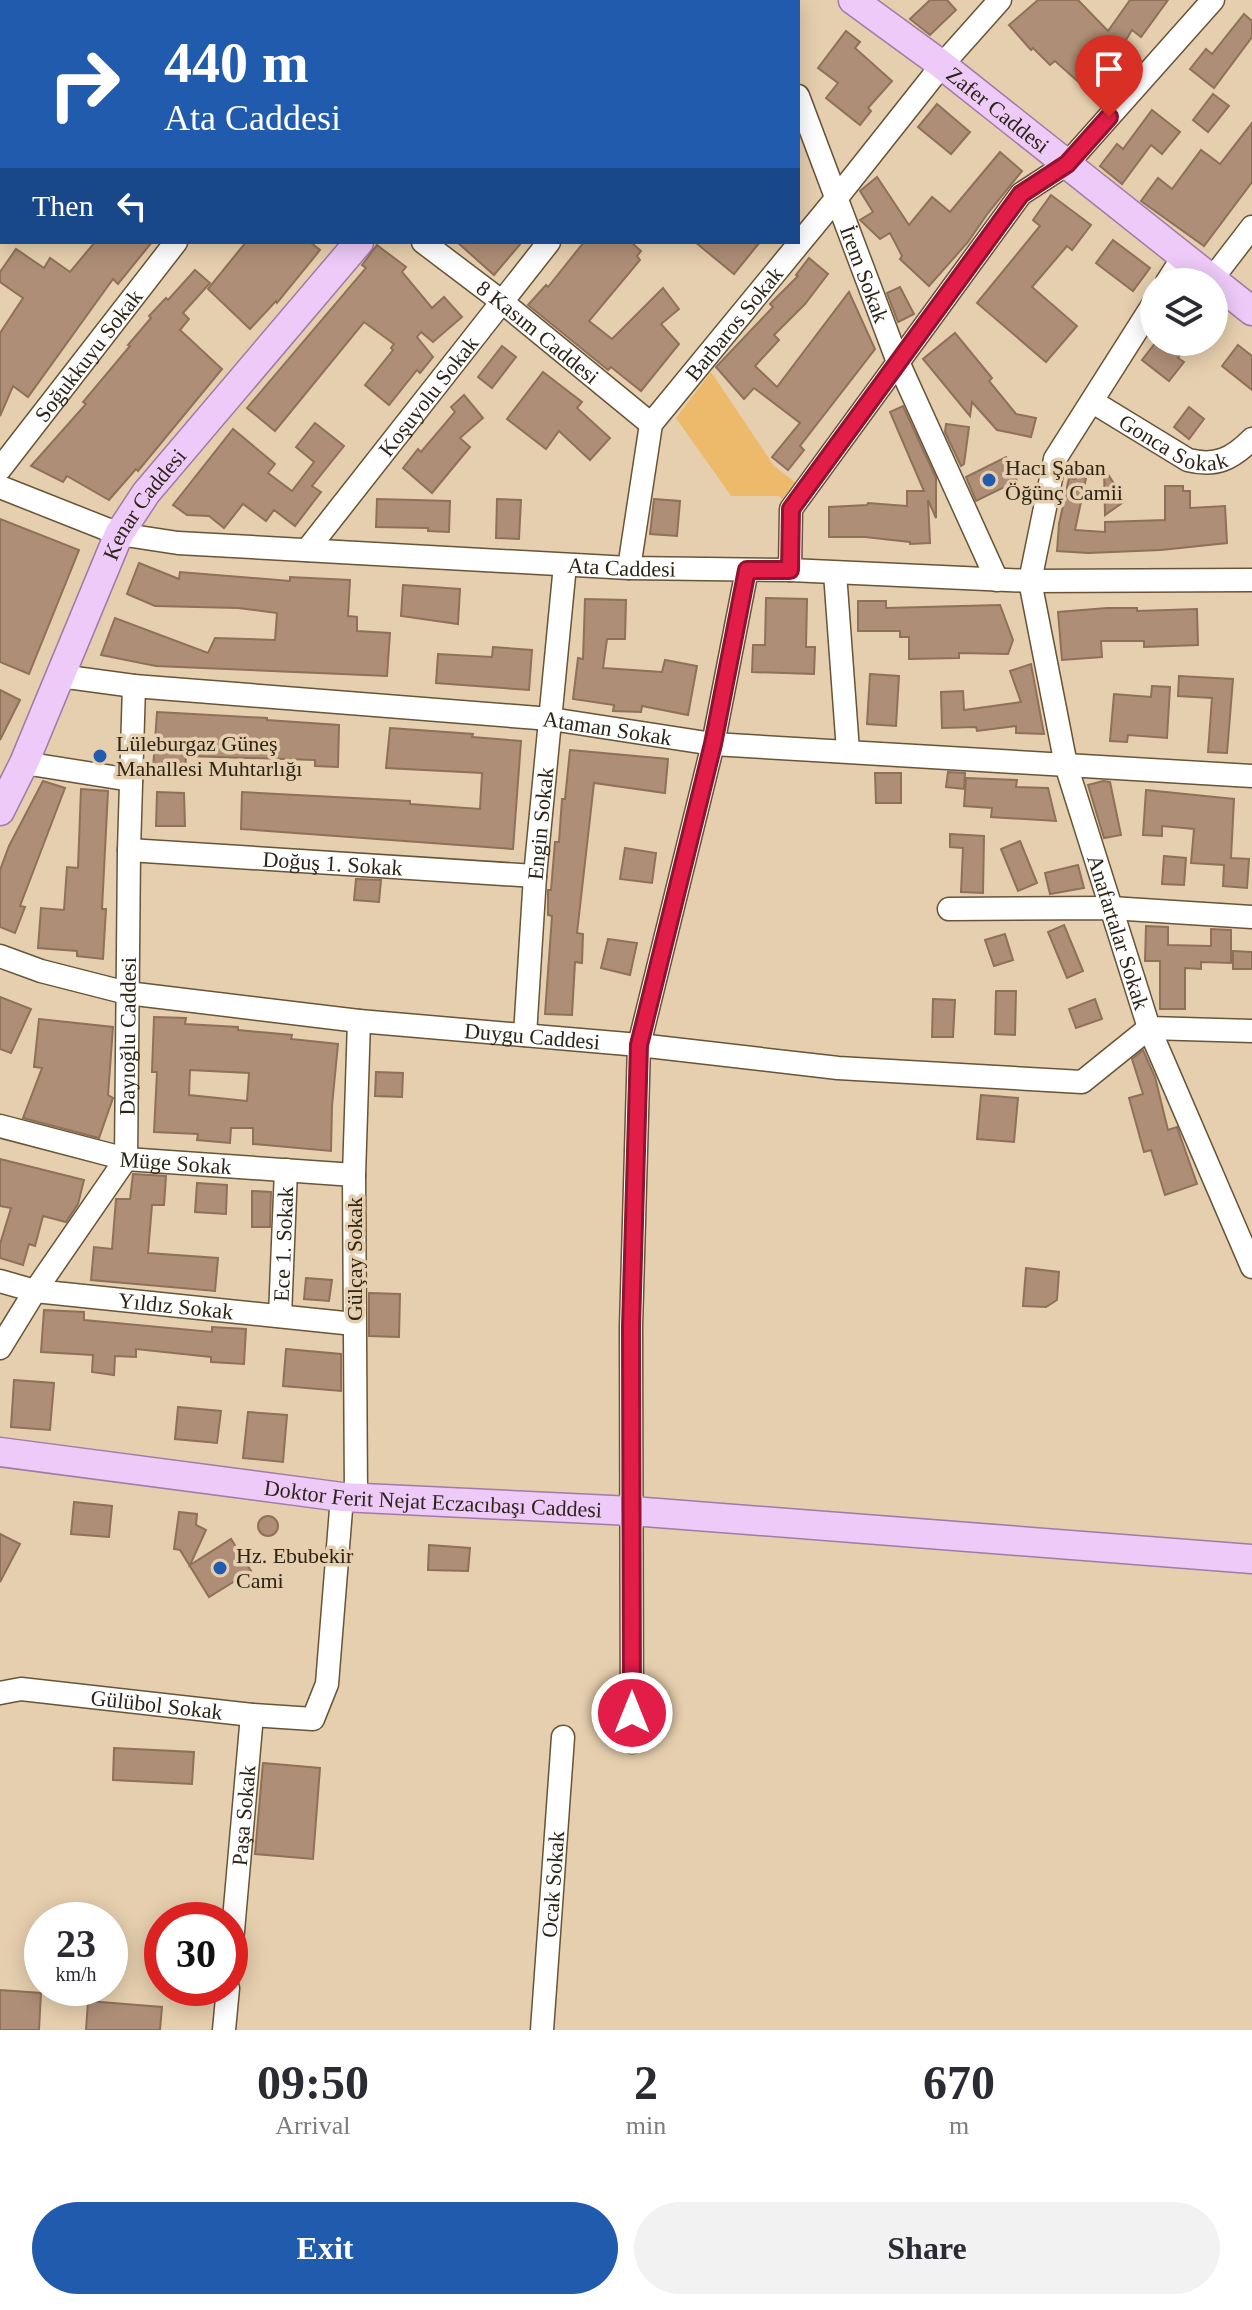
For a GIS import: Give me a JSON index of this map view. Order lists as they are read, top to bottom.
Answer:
{
  "streets": {
    "main road": ["Zafer Caddesi", "Kenar Caddesi", "Doktor Ferit Nejat Eczacıbaşı Caddesi"],
    "street": [
      "İrem Sokak",
      "Barbaros Sokak",
      "8 Kasım Caddesi",
      "Soğukkuyu Sokak",
      "Koşuyolu Sokak",
      "Gonca Sokak",
      "Ata Caddesi",
      "Ataman Sokak",
      "Engin Sokak",
      "Doğuş 1. Sokak",
      "Anafartalar Sokak",
      "Dayıoğlu Caddesi",
      "Duygu Caddesi",
      "Müge Sokak",
      "Ece 1. Sokak",
      "Gülçay Sokak",
      "Yıldız Sokak",
      "Gülübol Sokak",
      "Paşa Sokak",
      "Ocak Sokak"
    ]
  },
  "crossings": [
    ["Zafer Caddesi", "Barbaros Sokak"],
    ["İrem Sokak", "Barbaros Sokak"],
    ["İrem Sokak", "Ata Caddesi"],
    ["Barbaros Sokak", "8 Kasım Caddesi"],
    ["8 Kasım Caddesi", "Koşuyolu Sokak"],
    ["Koşuyolu Sokak", "Ata Caddesi"],
    ["Kenar Caddesi", "Ata Caddesi"],
    ["Kenar Caddesi", "Ataman Sokak"],
    ["Ata Caddesi", "Engin Sokak"],
    ["Ata Caddesi", "Anafartalar Sokak"],
    ["Ataman Sokak", "Engin Sokak"],
    ["Ataman Sokak", "Anafartalar Sokak"],
    ["Ataman Sokak", "Dayıoğlu Caddesi"],
    ["Engin Sokak", "Doğuş 1. Sokak"],
    ["Engin Sokak", "Duygu Caddesi"],
    ["Doğuş 1. Sokak", "Dayıoğlu Caddesi"],
    ["Anafartalar Sokak", "Duygu Caddesi"],
    ["Dayıoğlu Caddesi", "Duygu Caddesi"],
    ["Dayıoğlu Caddesi", "Müge Sokak"],
    ["Duygu Caddesi", "Gülçay Sokak"],
    ["Müge Sokak", "Ece 1. Sokak"],
    ["Müge Sokak", "Gülçay Sokak"],
    ["Ece 1. Sokak", "Yıldız Sokak"],
    ["Gülçay Sokak", "Yıldız Sokak"],
    ["Gülçay Sokak", "Doktor Ferit Nejat Eczacıbaşı Caddesi"],
    ["Gülçay Sokak", "Gülübol Sokak"],
    ["Gülübol Sokak", "Paşa Sokak"]
  ],
  "places": ["Hacı Şaban Öğünç Camii", "Lüleburgaz Güneş Mahallesi Muhtarlığı", "Hz. Ebubekir Cami"],
  "page": {
    "turn": ["440 m", "Ata Caddesi"],
    "then": "Then",
    "speed": "23 km/h",
    "limit": "30",
    "eta": [
      "09:50",
      "Arrival",
      "2",
      "min",
      "670",
      "m"
    ],
    "buttons": ["Exit", "Share"]
  }
}
